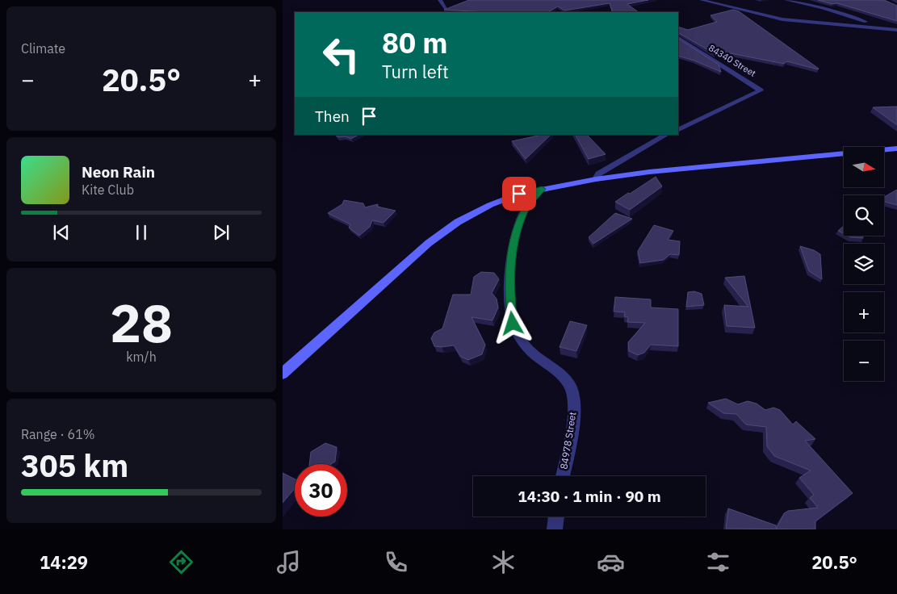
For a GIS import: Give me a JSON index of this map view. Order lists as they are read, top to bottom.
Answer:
{
  "streets": {
    "street": ["84340 Street", "84978 Street"]
  },
  "north": "right",
  "page": {
    "tile": [
      "Climate",
      ["28", "km/h"],
      ["Range · 61%", "305 km"]
    ],
    "turn": ["80 m", "Turn left"],
    "heat": ["−", "20.5°", "+"],
    "then": "Then",
    "map_buttons": ["+", "−"],
    "song": ["Neon Rain", "Kite Club"],
    "limit": "30",
    "trip": "14:30 · 1 min · 90 m",
    "tabs": ["14:29", "20.5°"]
  }
}
